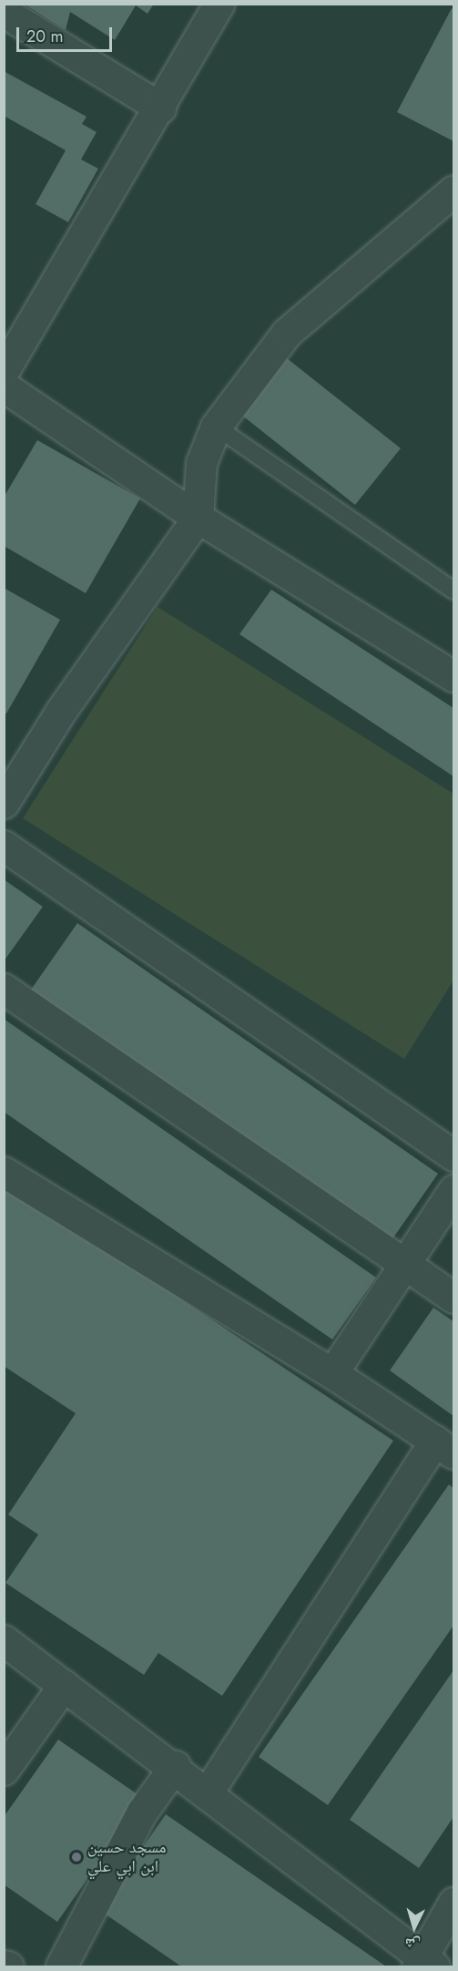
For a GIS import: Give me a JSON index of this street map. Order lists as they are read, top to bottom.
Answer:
{
  "places": ["مسجد حسين ابن ابي علي"],
  "scale_bar": "20 m",
  "north": "bottom"
}
